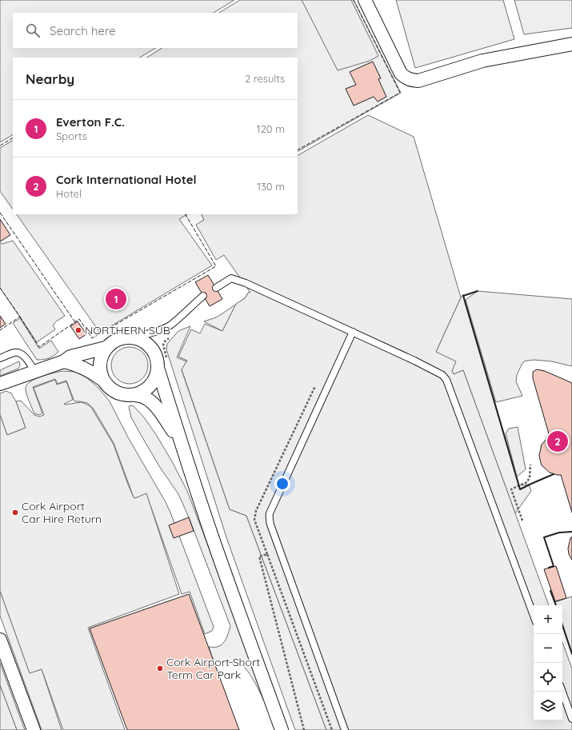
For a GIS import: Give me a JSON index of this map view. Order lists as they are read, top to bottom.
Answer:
{
  "places": ["NORTHERN SUB", "Cork Airport Car Hire Return", "Cork Airport Short Term Car Park"],
  "page": {
    "search": "Search here",
    "heading": ["Nearby", "2 results"],
    "list": [
      {
        "mark": "1",
        "name": "Everton F.C.",
        "note": "Sports",
        "value": "120 m"
      },
      {
        "mark": "2",
        "name": "Cork International Hotel",
        "note": "Hotel",
        "value": "130 m"
      }
    ],
    "pins": ["1", "2"],
    "map_buttons": ["+", "−"]
  }
}
